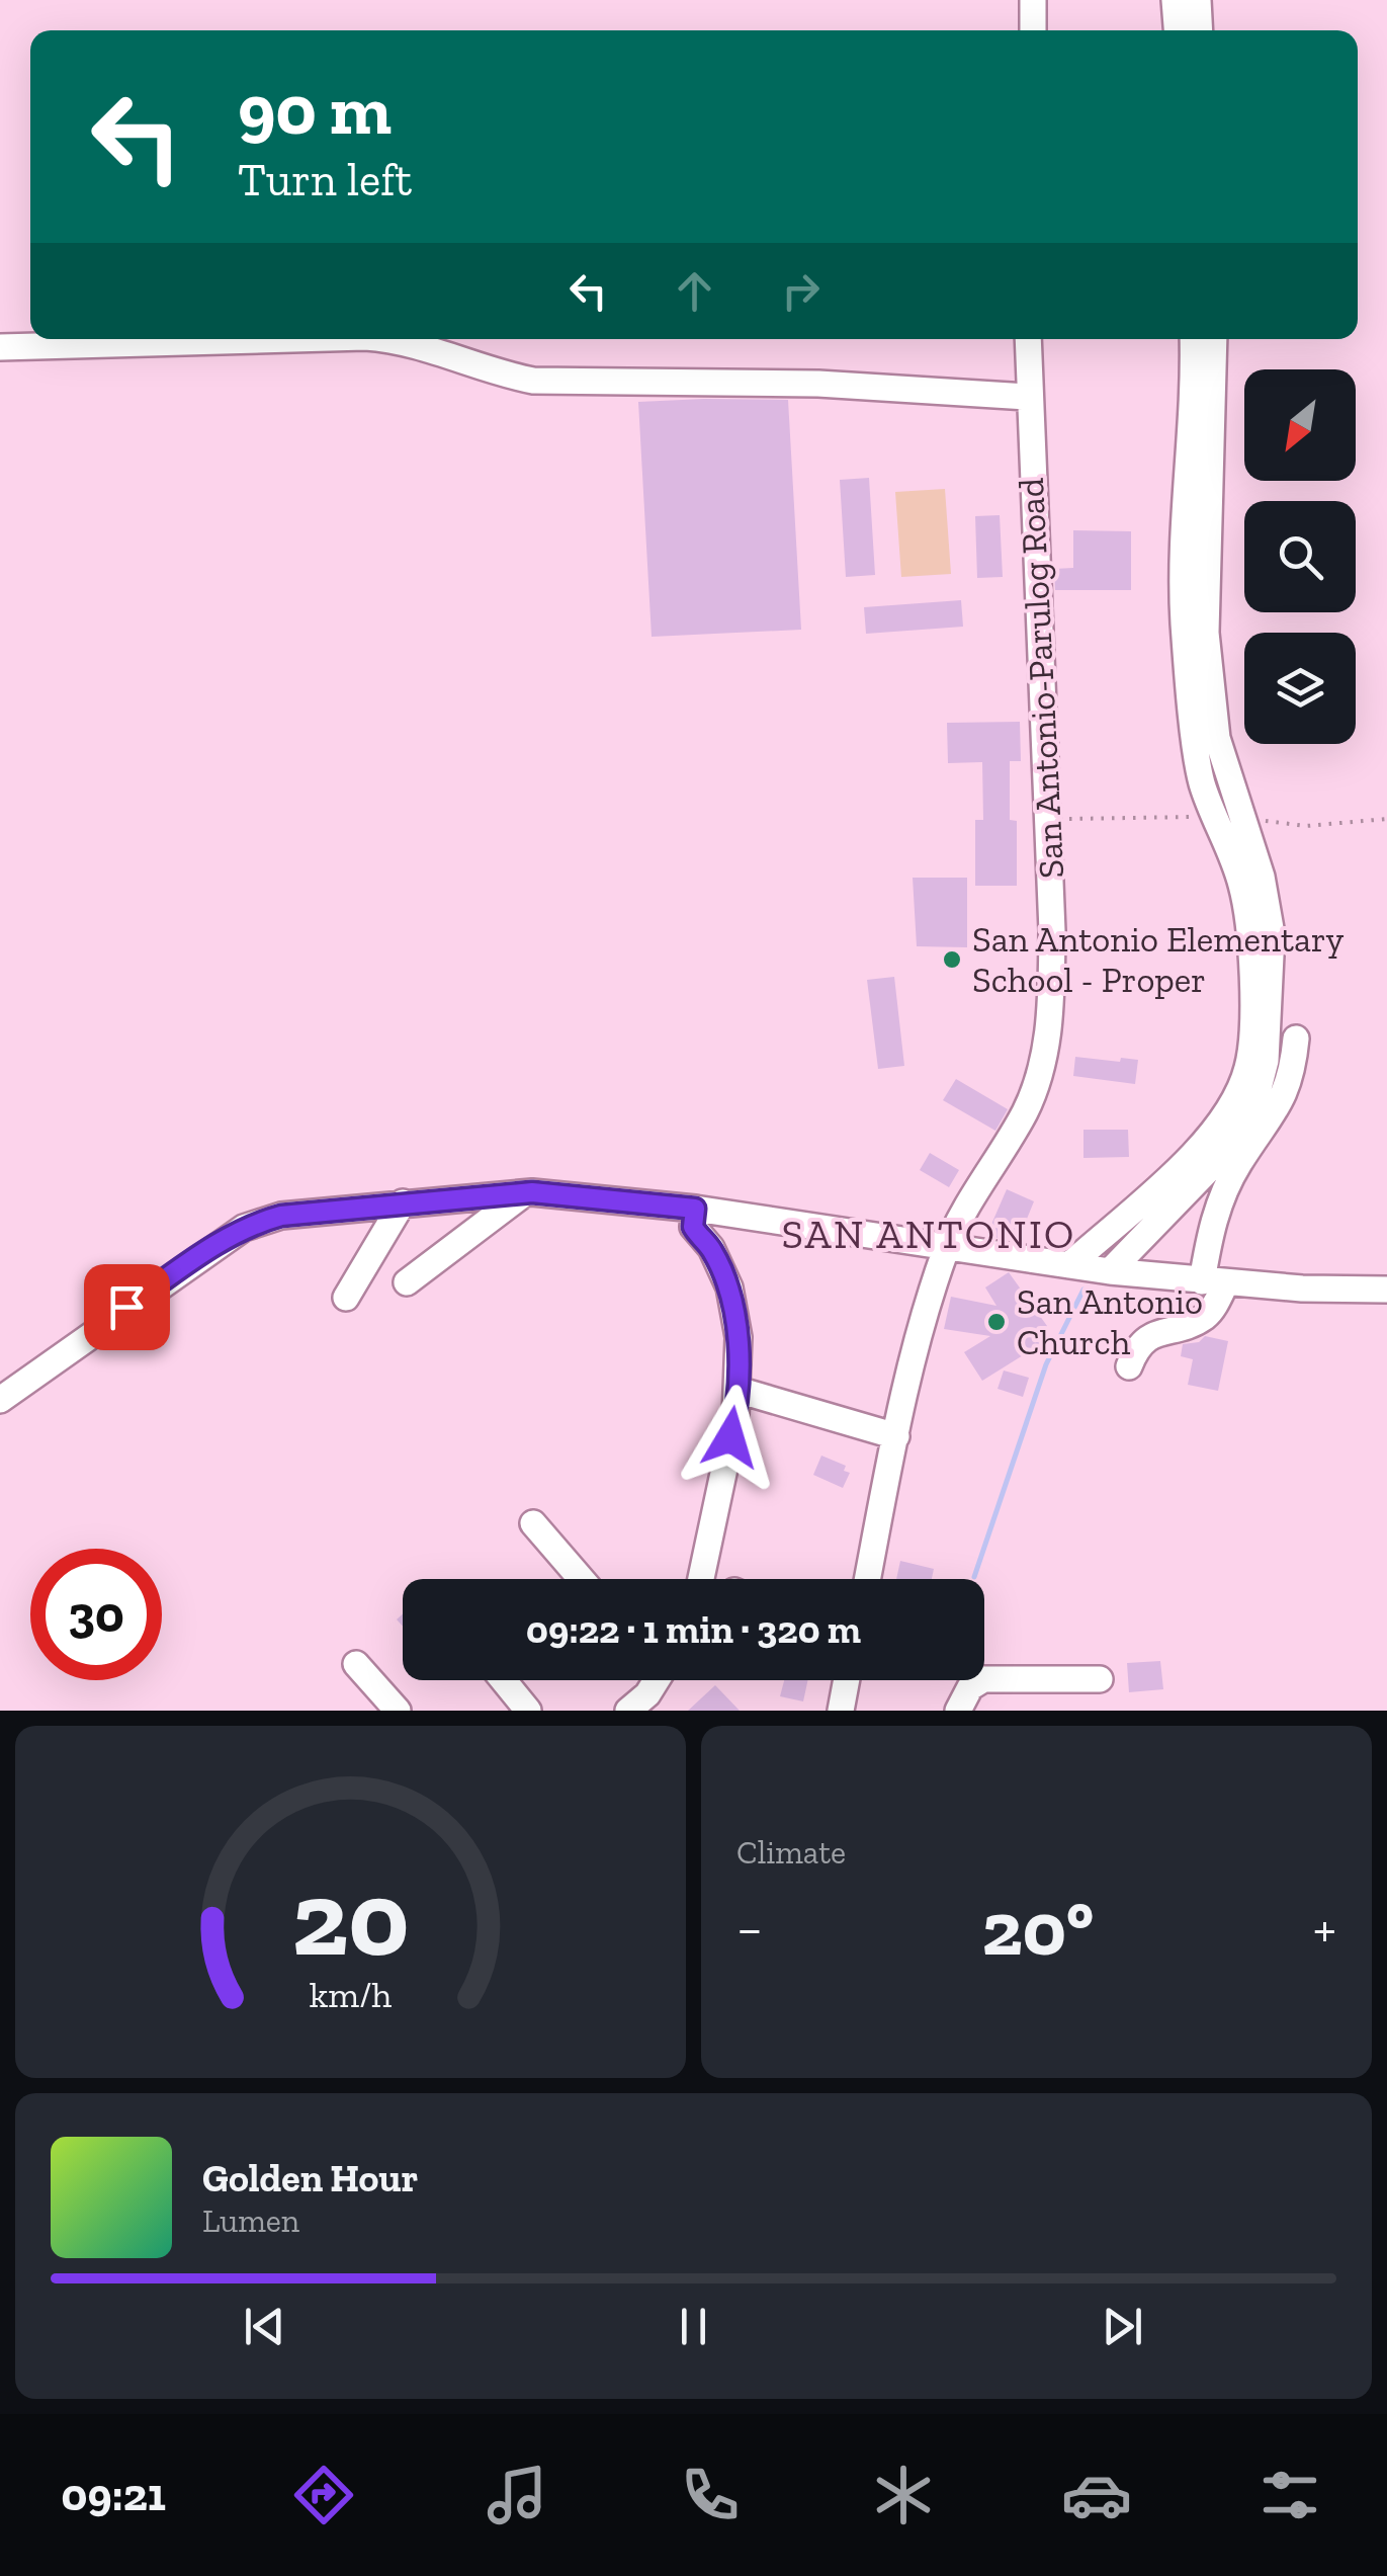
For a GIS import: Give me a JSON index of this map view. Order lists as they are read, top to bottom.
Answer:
{
  "streets": {
    "street": ["San Antonio-Parulog Road"]
  },
  "districts": ["SAN ANTONIO"],
  "places": ["San Antonio Elementary School - Proper", "San Antonio Church"],
  "north": "bottom left",
  "page": {
    "turn": ["90 m", "Turn left"],
    "limit": "30",
    "trip": "09:22 · 1 min · 320 m",
    "tile": "Climate",
    "heat": ["−", "20°", "+"],
    "song": ["Golden Hour", "Lumen"],
    "tabs": "09:21",
    "gauge": ["20", "km/h"]
  }
}
